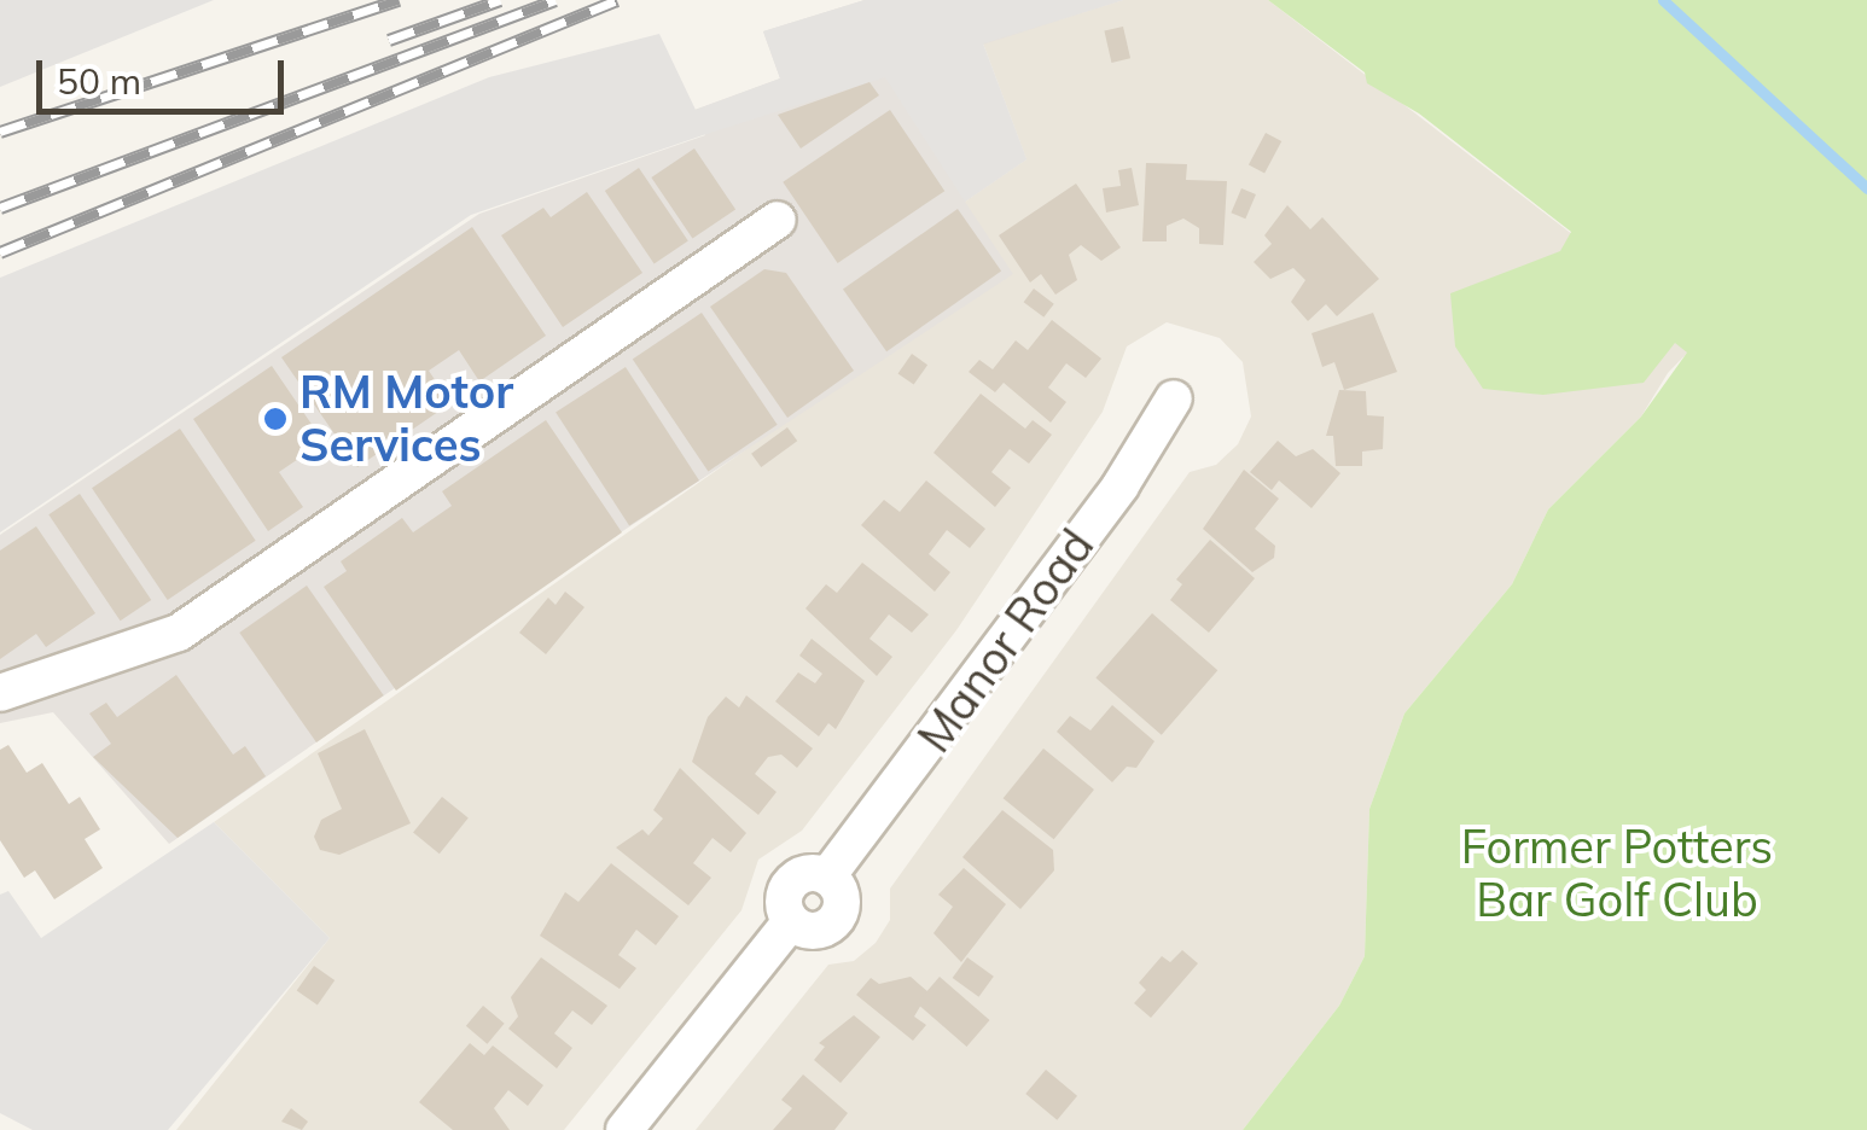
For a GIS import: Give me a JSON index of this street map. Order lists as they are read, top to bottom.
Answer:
{
  "streets": {
    "street": ["Manor Road"]
  },
  "parks": ["Former Potters Bar Golf Club"],
  "places": ["RM Motor Services"],
  "scale_bar": "50 m"
}
